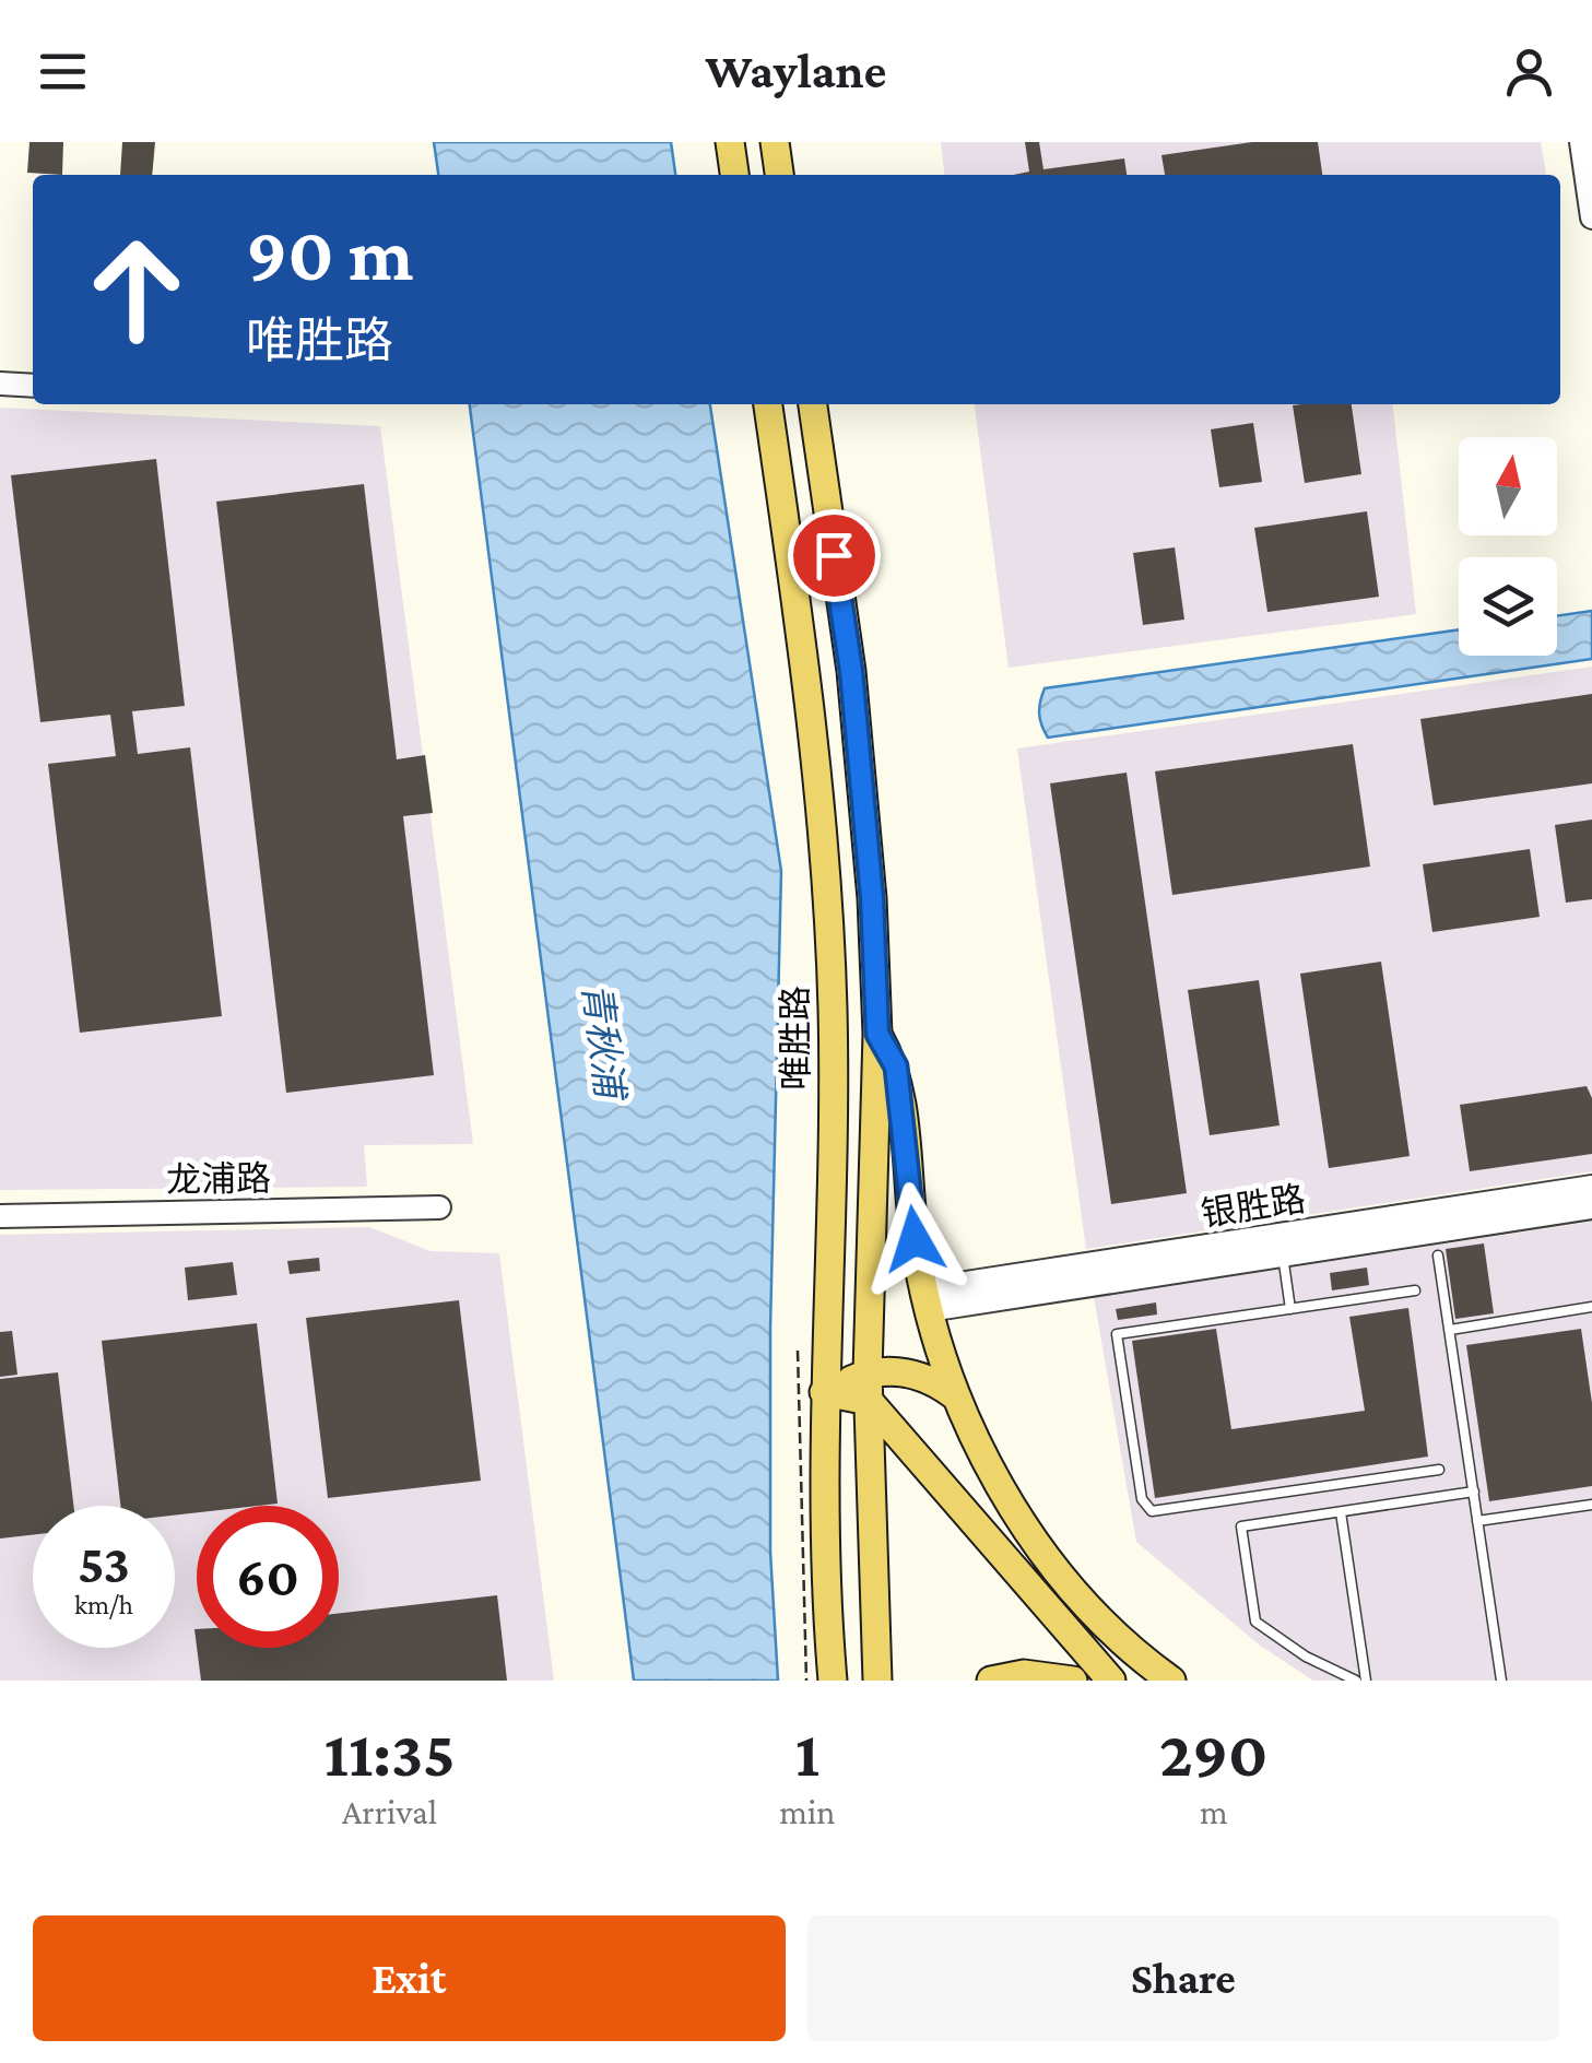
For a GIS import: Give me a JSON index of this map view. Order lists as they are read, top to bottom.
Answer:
{
  "streets": {
    "main road": ["唯胜路"],
    "street": ["龙浦路", "银胜路"]
  },
  "water": ["青秋浦"],
  "north": "top",
  "page": {
    "header": "Waylane",
    "turn": ["90 m", "唯胜路"],
    "speed": "53 km/h",
    "limit": "60",
    "eta": [
      "11:35",
      "Arrival",
      "1",
      "min",
      "290",
      "m"
    ],
    "buttons": ["Exit", "Share"]
  }
}
